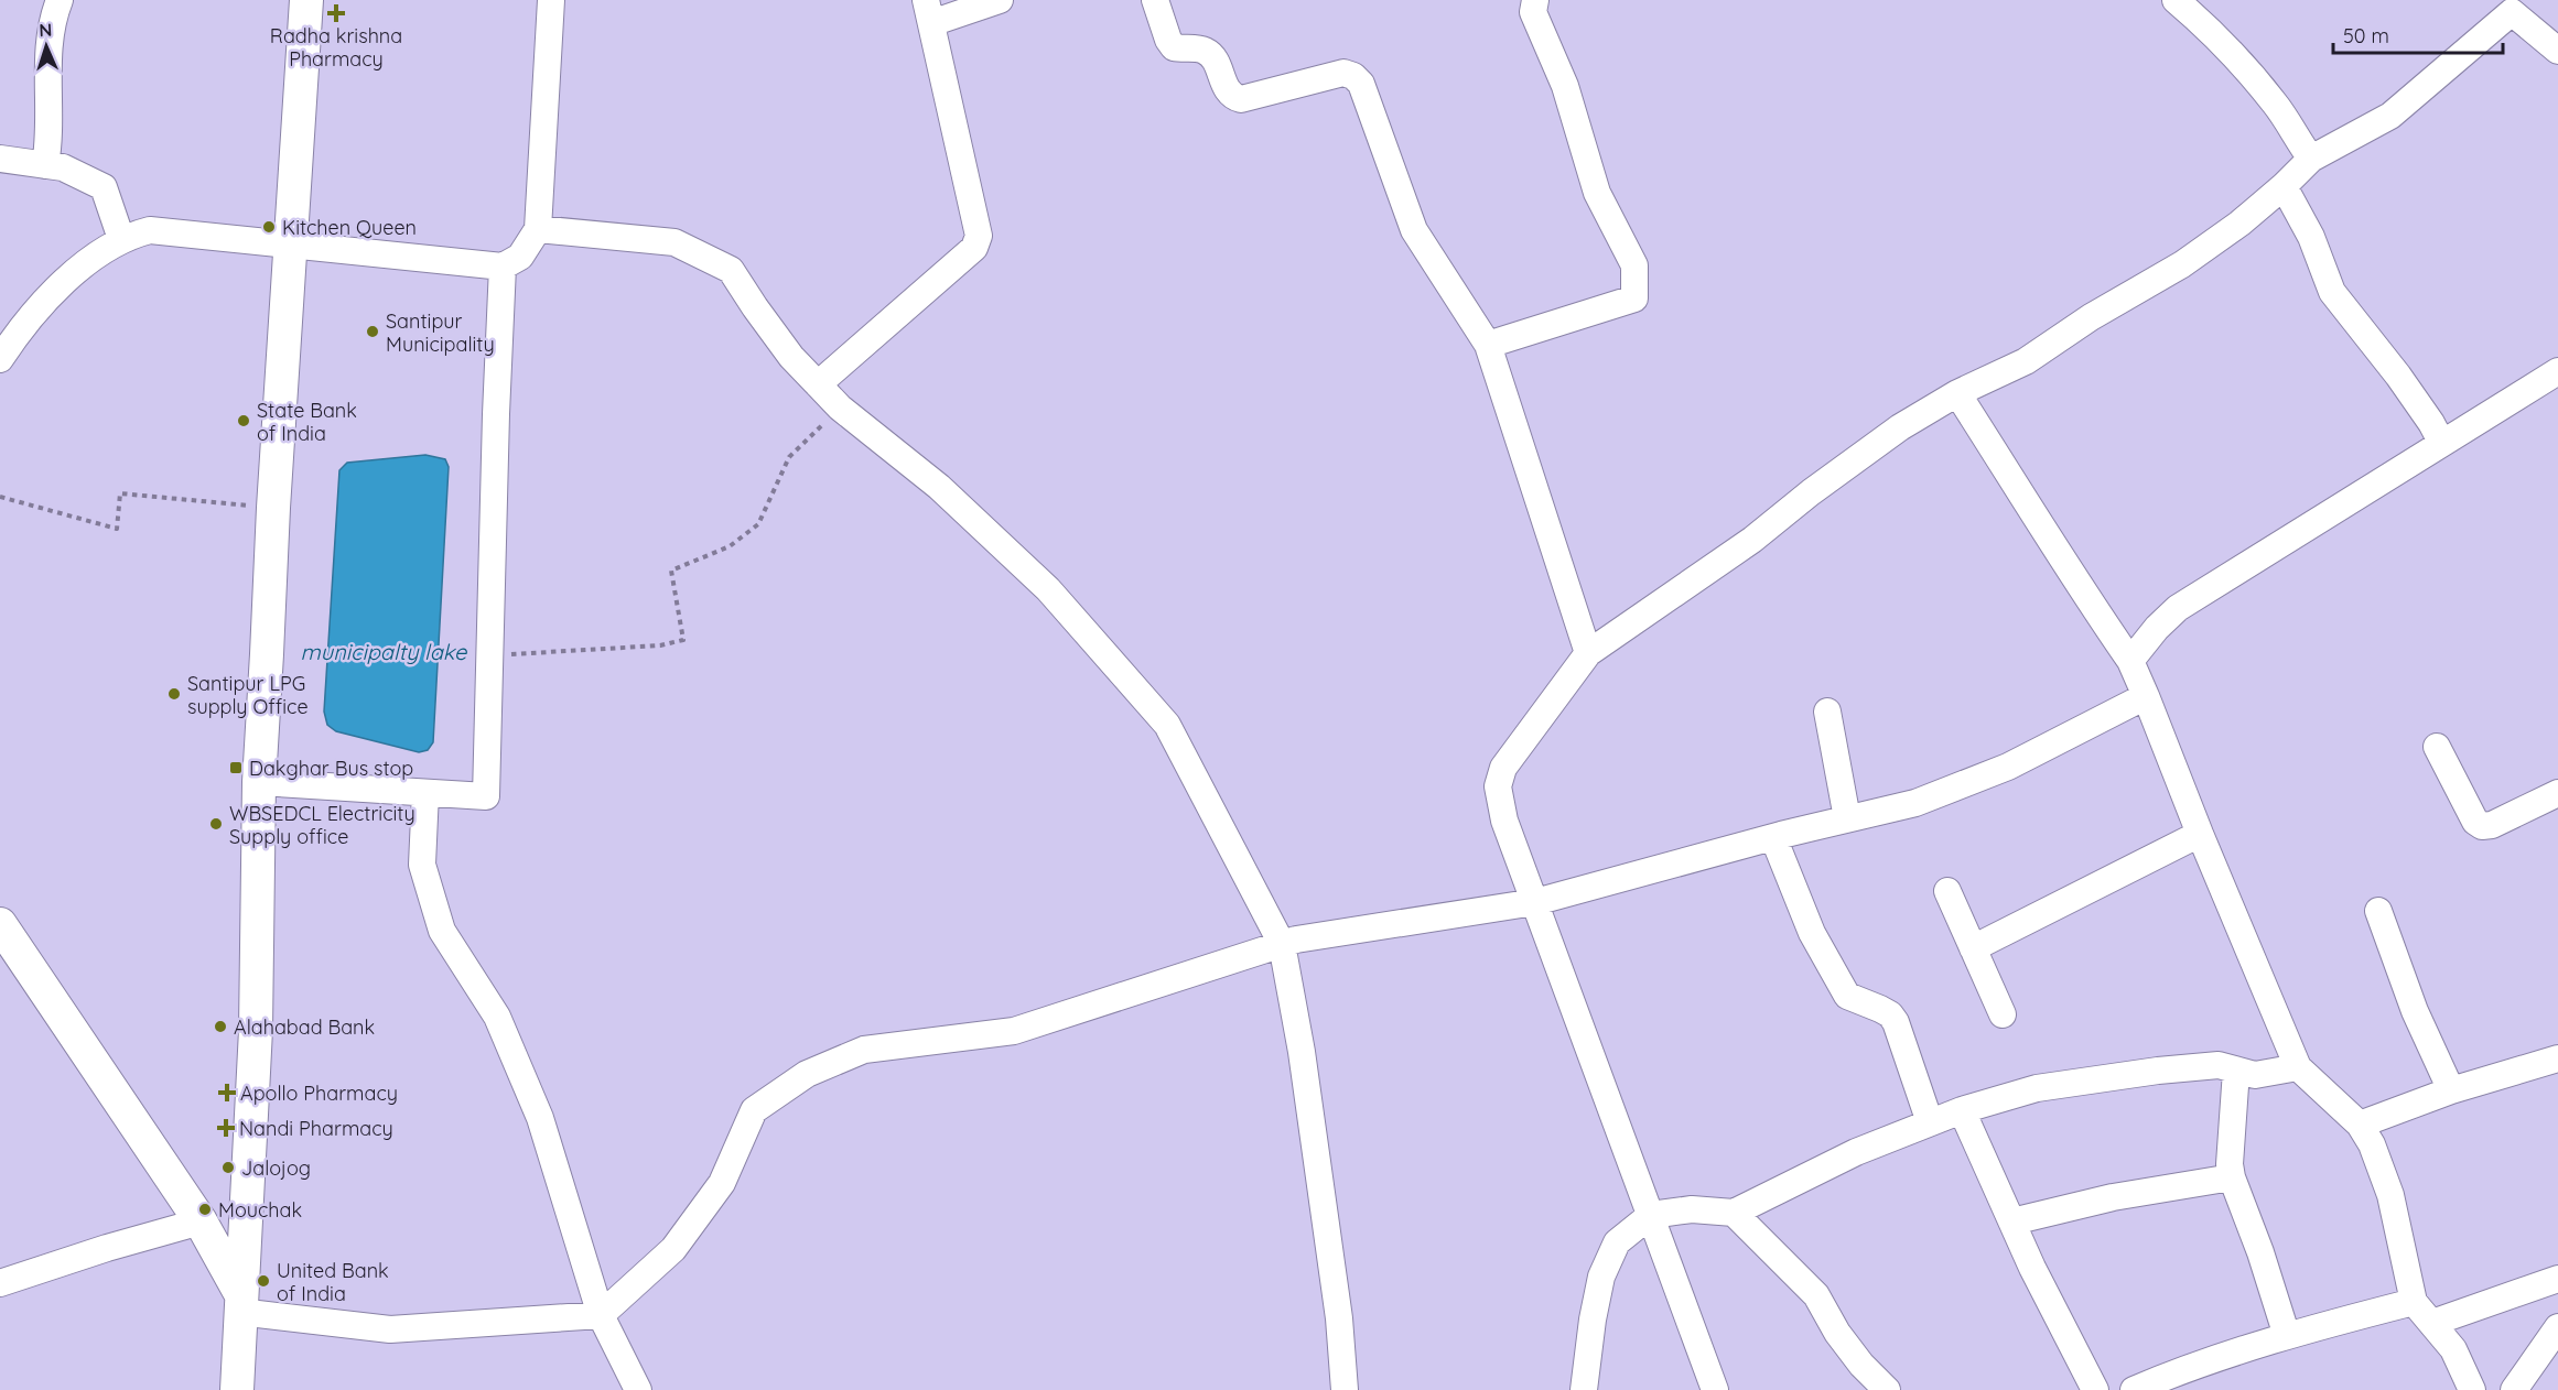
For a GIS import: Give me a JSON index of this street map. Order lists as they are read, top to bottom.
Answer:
{
  "water": ["municipalty lake"],
  "places": {
    "health": ["Radha krishna Pharmacy", "Apollo Pharmacy", "Nandi Pharmacy"],
    "other": [
      "Kitchen Queen",
      "Santipur Municipality",
      "State Bank of India",
      "Santipur LPG supply Office",
      "WBSEDCL Electricity Supply office",
      "Alahabad Bank",
      "Jalojog",
      "Mouchak",
      "United Bank of India"
    ],
    "transit": ["Dakghar Bus stop"]
  },
  "scale_bar": "50 m",
  "north": "top"
}
